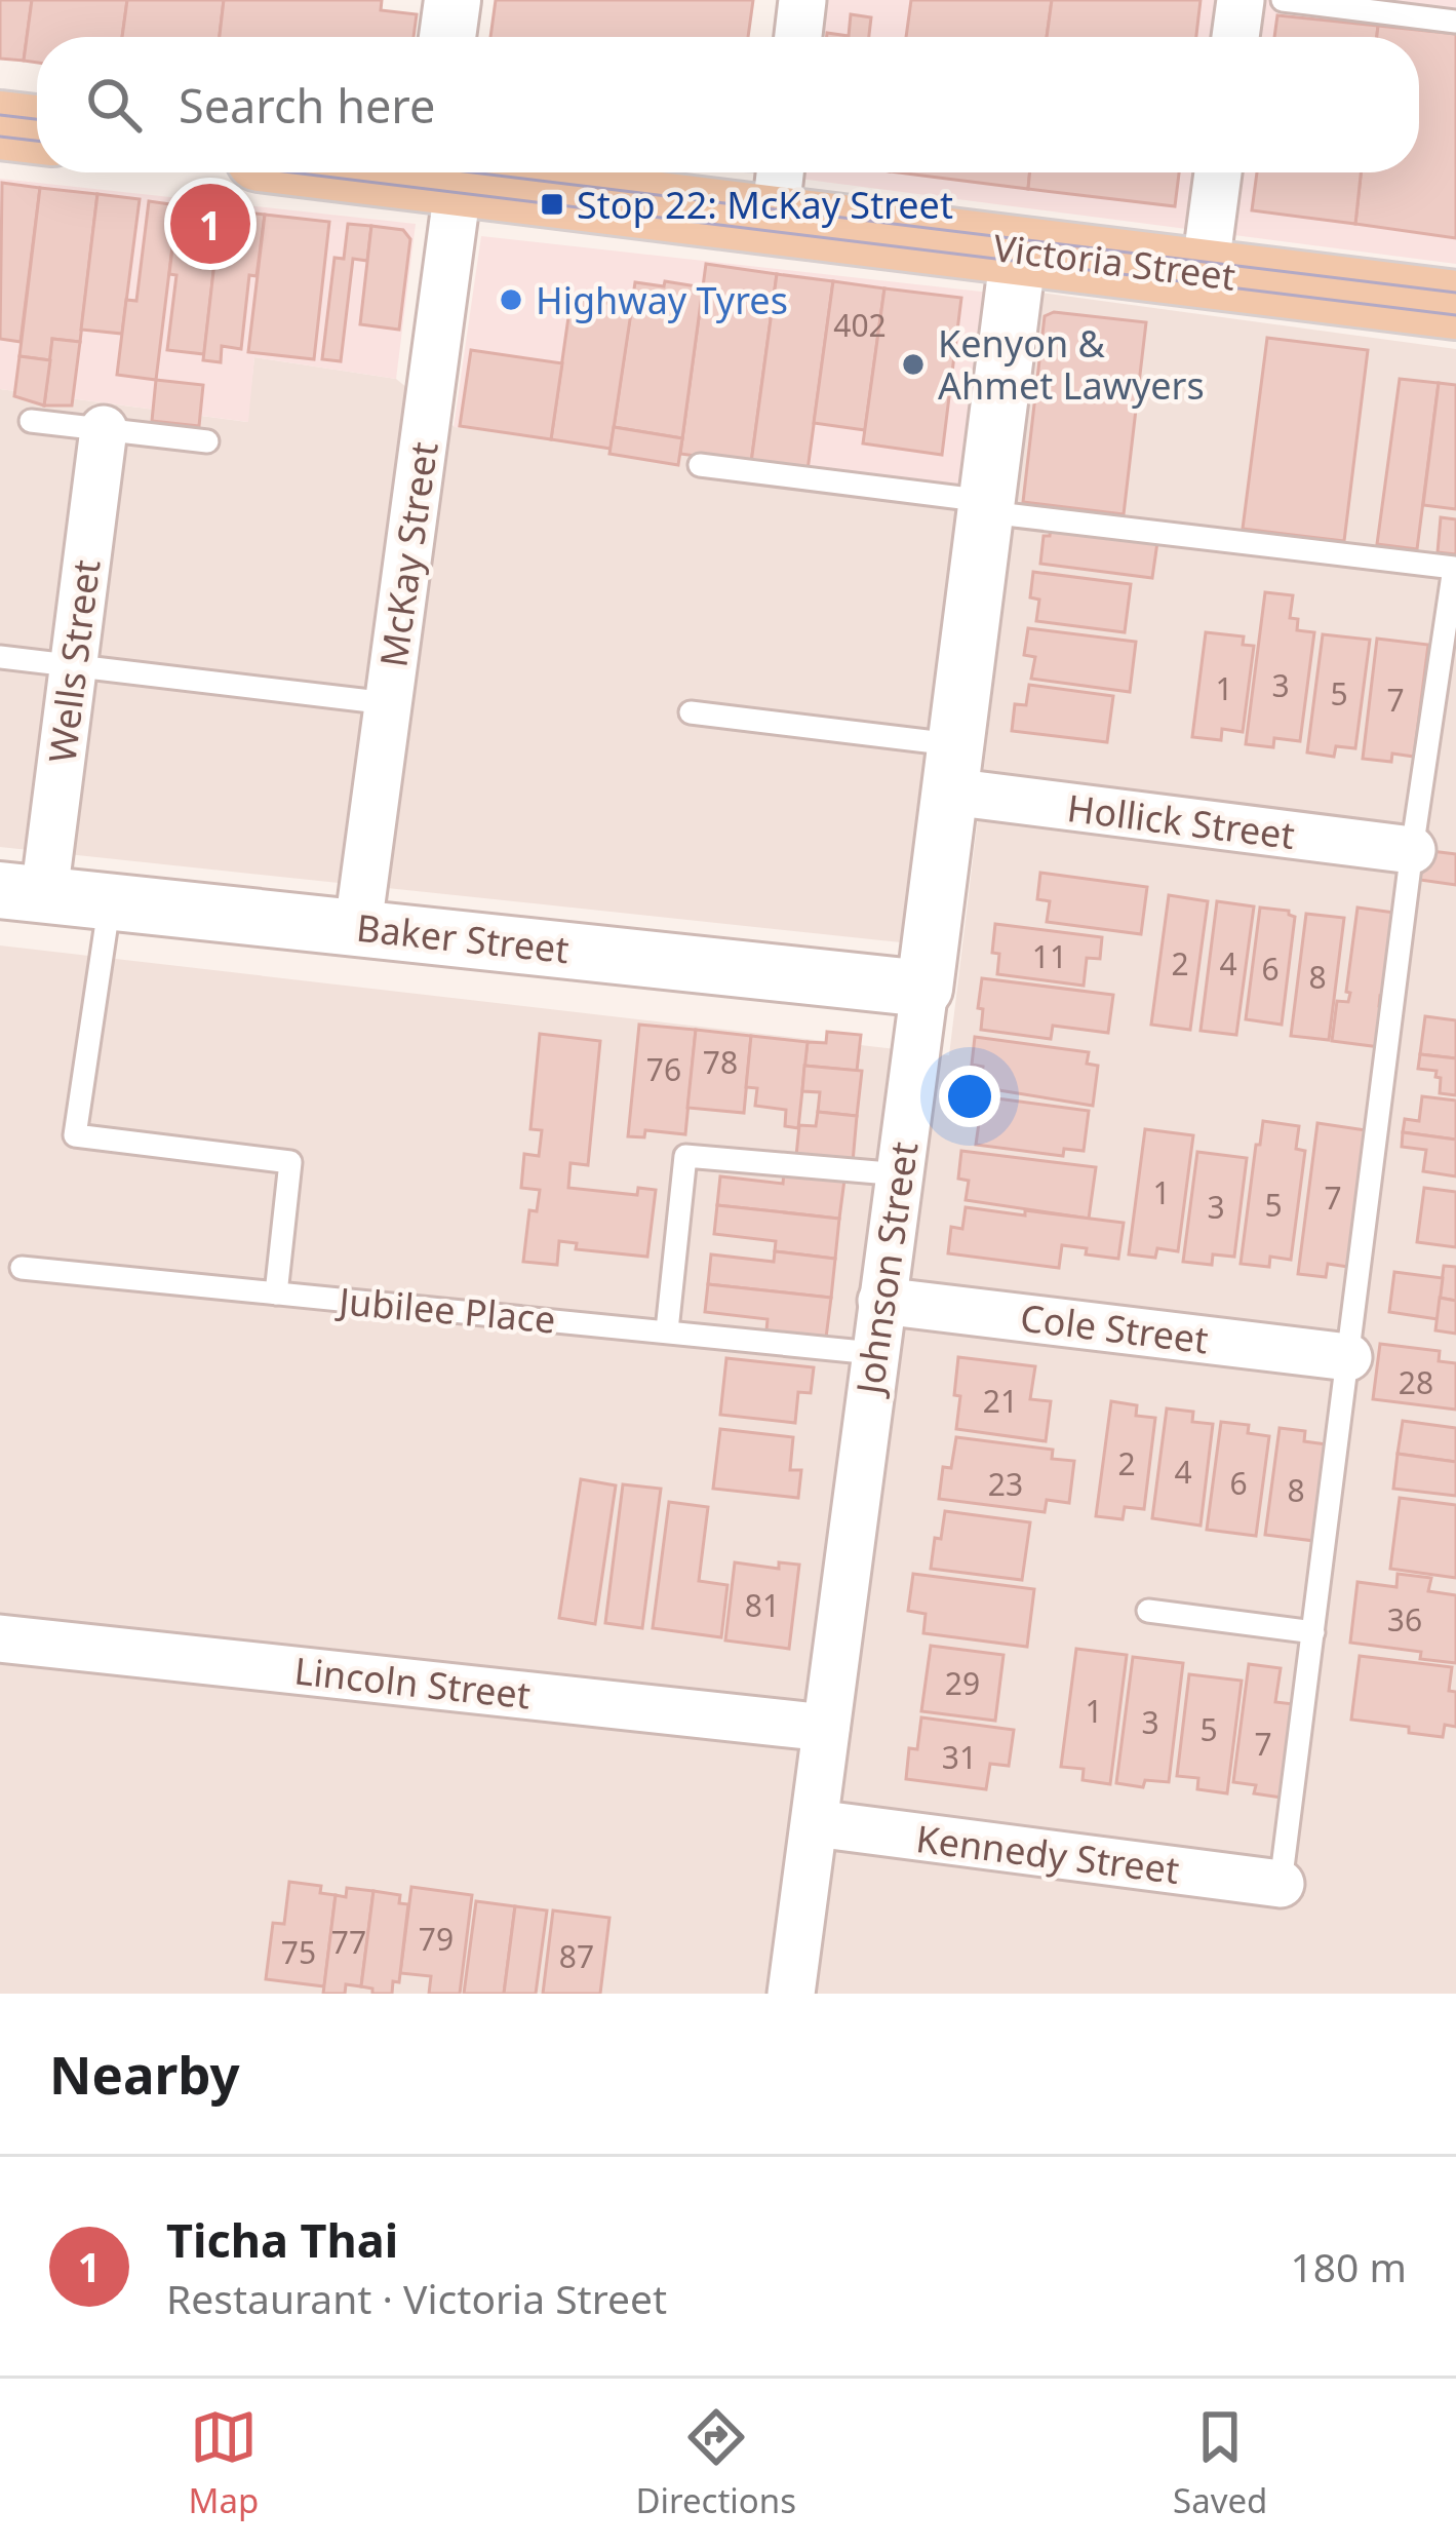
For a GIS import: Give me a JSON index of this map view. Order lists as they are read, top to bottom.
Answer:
{
  "streets": {
    "main road": ["Victoria Street"],
    "street": [
      "McKay Street",
      "Wells Street",
      "Hollick Street",
      "Baker Street",
      "Johnson Street",
      "Cole Street",
      "Lincoln Street",
      "Kennedy Street"
    ],
    "lane": ["Jubilee Place"]
  },
  "crossings": [
    ["Victoria Street", "McKay Street"],
    ["Victoria Street", "Johnson Street"],
    ["McKay Street", "Baker Street"],
    ["Wells Street", "Baker Street"],
    ["Hollick Street", "Johnson Street"],
    ["Baker Street", "Johnson Street"],
    ["Johnson Street", "Jubilee Place"],
    ["Johnson Street", "Cole Street"],
    ["Johnson Street", "Lincoln Street"],
    ["Johnson Street", "Kennedy Street"]
  ],
  "places": {
    "transit": ["Stop 22: McKay Street"],
    "other": ["Highway Tyres", "Kenyon & Ahmet Lawyers"]
  },
  "house_numbers": [
    "402",
    "3",
    "1",
    "5",
    "7",
    "11",
    "2",
    "4",
    "6",
    "8",
    "78",
    "76",
    "1",
    "7",
    "5",
    "3",
    "28",
    "21",
    "2",
    "4",
    "6",
    "23",
    "8",
    "81",
    "36",
    "29",
    "1",
    "3",
    "5",
    "7",
    "31",
    "79",
    "77",
    "75",
    "87"
  ],
  "page": {
    "search": "Search here",
    "pins": "1",
    "heading": "Nearby",
    "list": [
      {
        "mark": "1",
        "name": "Ticha Thai",
        "note": "Restaurant · Victoria Street",
        "value": "180 m"
      }
    ],
    "nav": ["Map", "Directions", "Saved"]
  }
}
